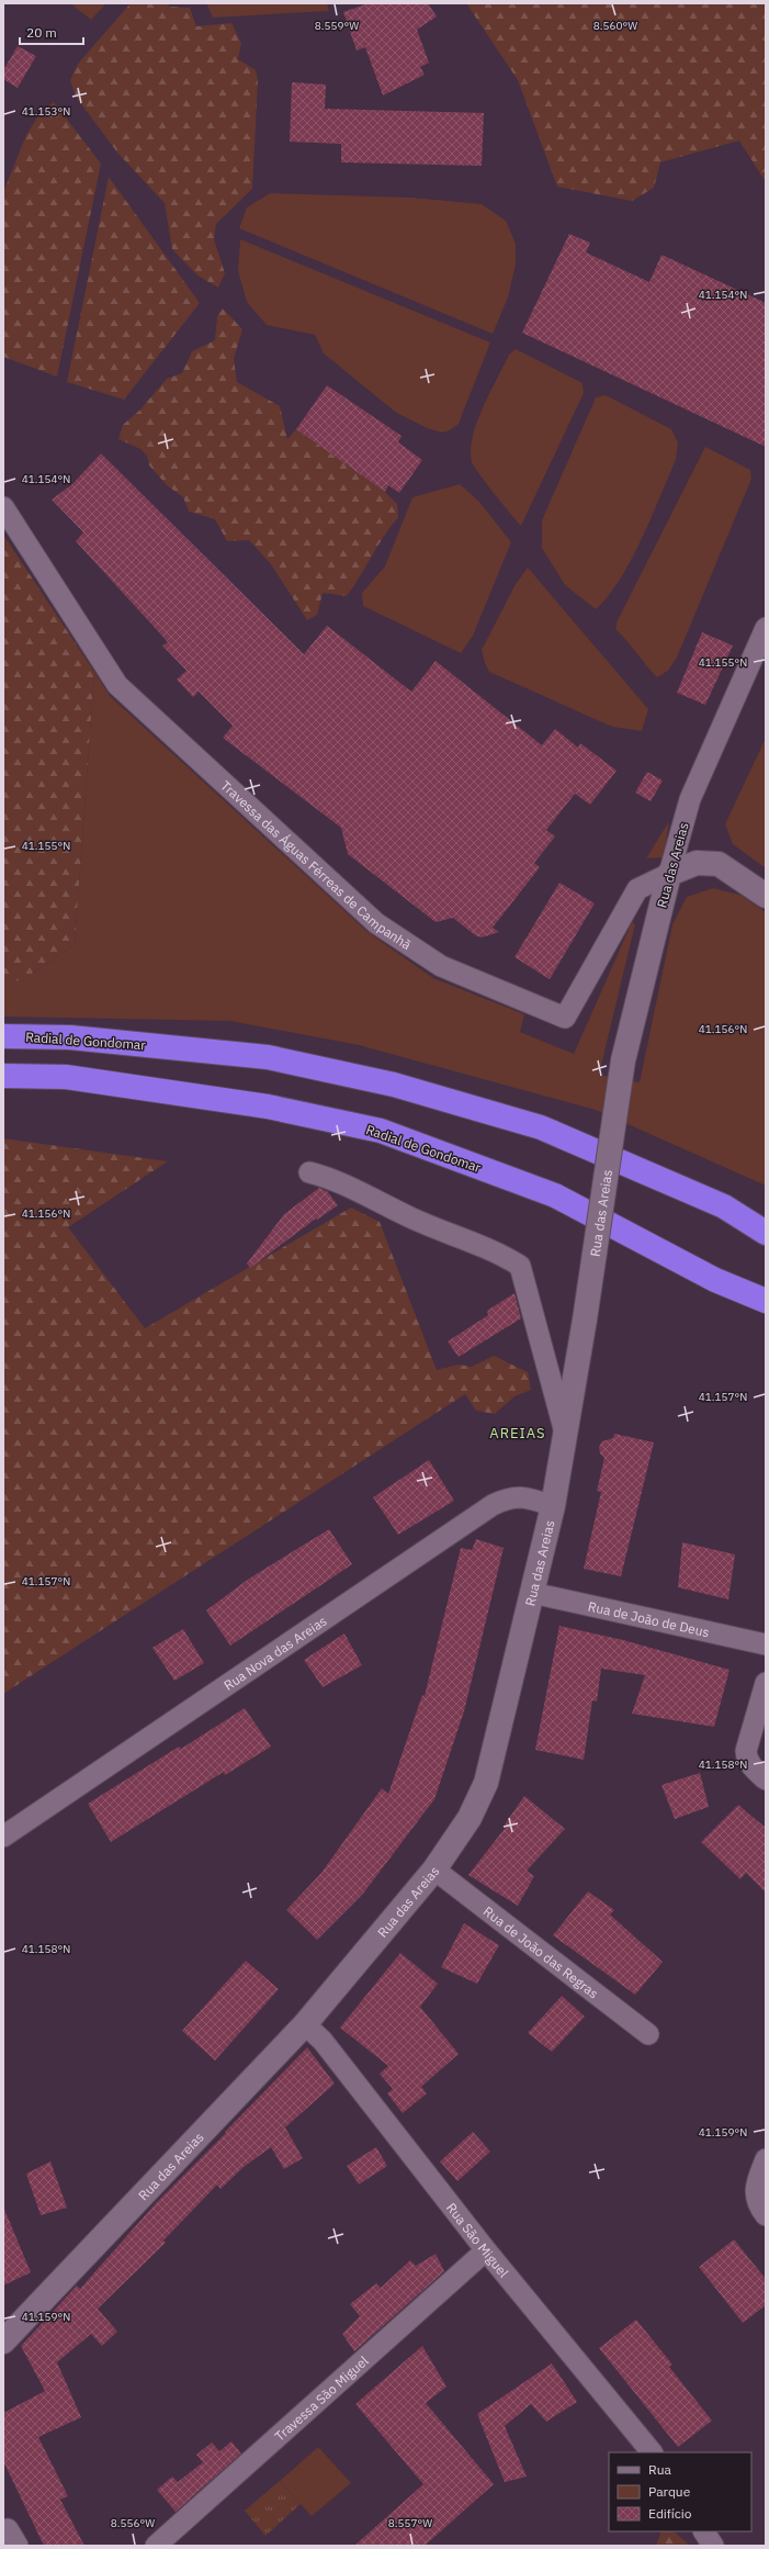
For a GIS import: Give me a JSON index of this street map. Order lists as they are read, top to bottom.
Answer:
{
  "streets": {
    "highway": ["Radial de Gondomar"],
    "street": [
      "Travessa das Águas Férreas de Campanhã",
      "Rua das Areias",
      "Rua de João de Deus",
      "Rua Nova das Areias",
      "Rua de João das Regras",
      "Rua São Miguel",
      "Travessa São Miguel"
    ]
  },
  "crossings": [
    ["Travessa das Águas Férreas de Campanhã", "Rua das Areias"],
    ["Rua das Areias", "Rua de João de Deus"],
    ["Rua das Areias", "Rua Nova das Areias"],
    ["Rua das Areias", "Rua de João das Regras"],
    ["Rua das Areias", "Rua São Miguel"],
    ["Rua São Miguel", "Travessa São Miguel"]
  ],
  "districts": ["AREIAS"],
  "legend": ["Rua", "Parque", "Edifício"],
  "scale_bar": "20 m",
  "coordinates": [
    "8.559°W",
    "8.560°W",
    "41.153°N",
    "41.154°N",
    "41.155°N",
    "41.156°N",
    "41.157°N",
    "41.158°N",
    "41.159°N",
    "8.556°W",
    "8.557°W"
  ]
}
